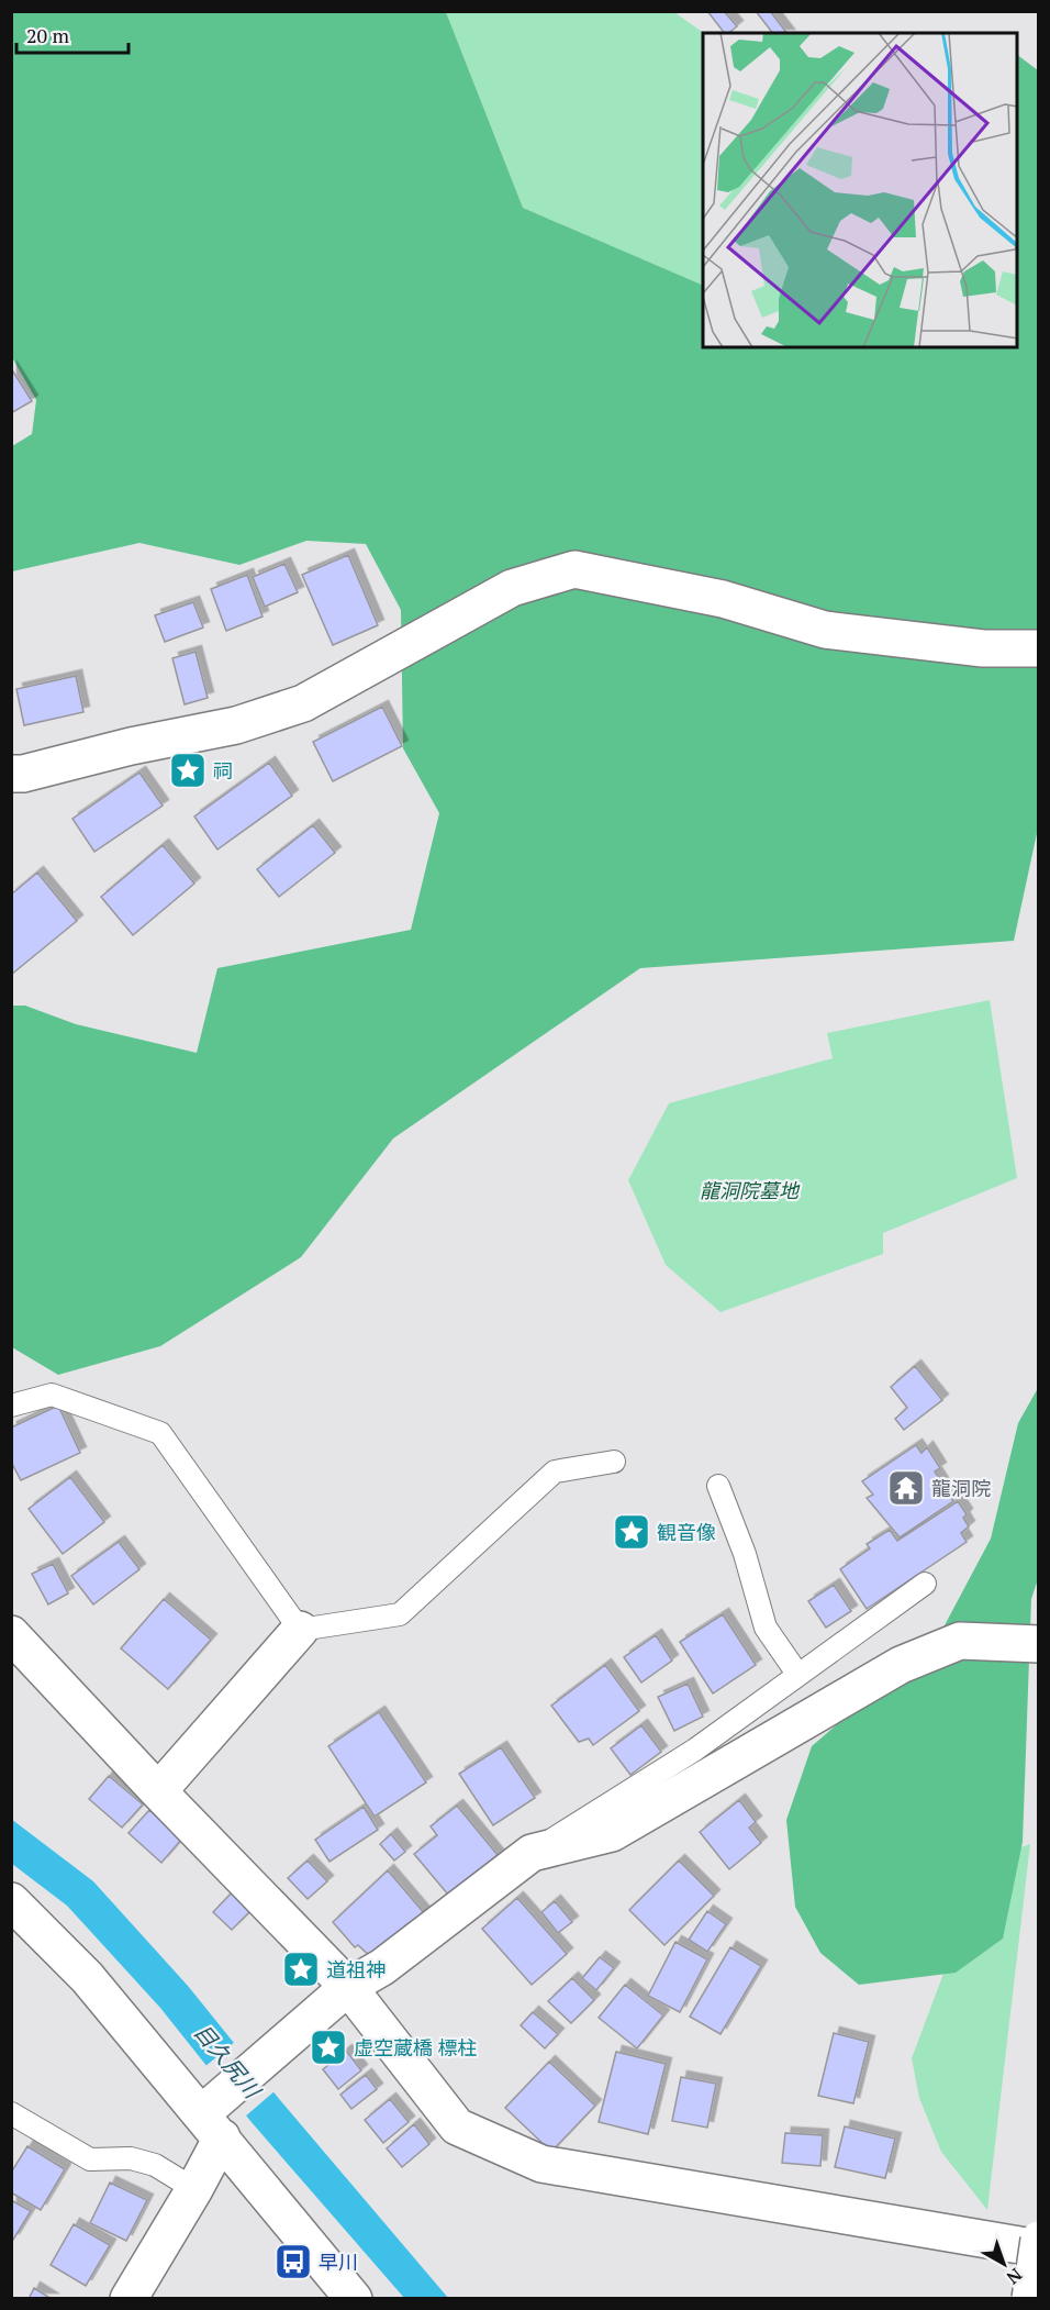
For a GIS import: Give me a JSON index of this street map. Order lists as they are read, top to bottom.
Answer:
{
  "water": ["目久尻川"],
  "parks": ["龍洞院墓地"],
  "places": {
    "place": [
      "祠",
      "観音像",
      "道祖神",
      "虚空蔵橋 標柱"
    ],
    "temple": ["龍洞院"],
    "bus stop": ["早川"]
  },
  "scale_bar": "20 m",
  "north": "bottom right"
}
